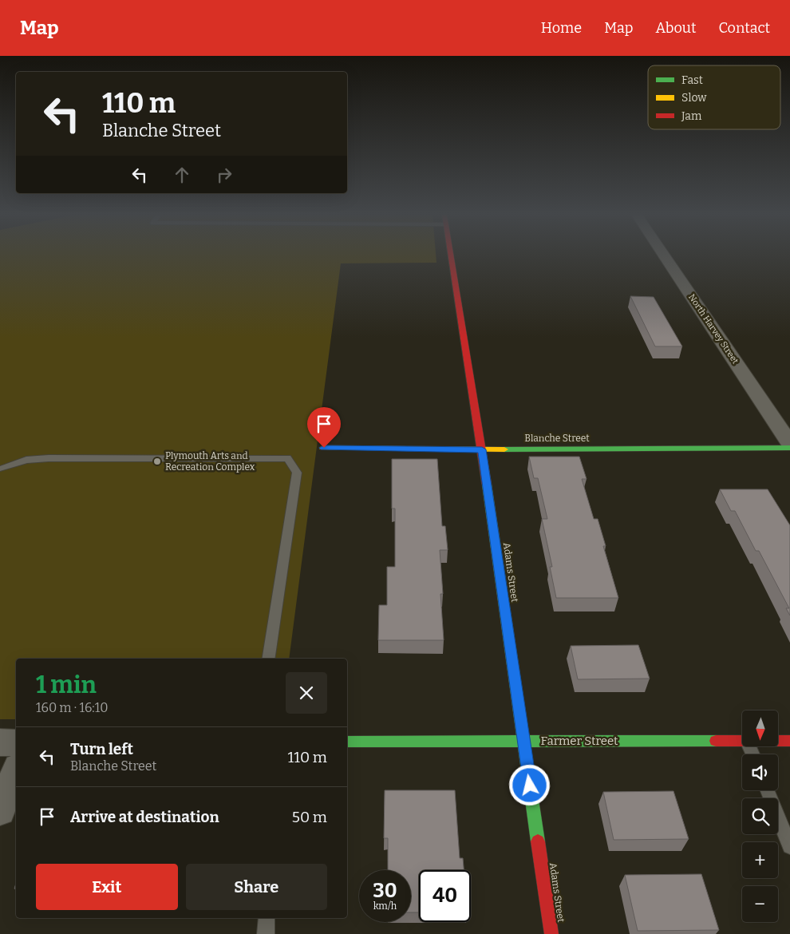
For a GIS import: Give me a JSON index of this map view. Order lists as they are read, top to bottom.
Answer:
{
  "streets": {
    "street": [
      "North Harvey Street",
      "Blanche Street",
      "Adams Street",
      "Farmer Street"
    ]
  },
  "crossings": [
    ["Blanche Street", "Adams Street"],
    ["Adams Street", "Farmer Street"]
  ],
  "places": ["Plymouth Arts and Recreation Complex"],
  "legend": ["Fast", "Slow", "Jam"],
  "north": "bottom",
  "page": {
    "header": "Map",
    "nav": [
      "Home",
      "Map",
      "About",
      "Contact"
    ],
    "turn": ["110 m", "Blanche Street"],
    "heading": ["1 min", "160 m · 16:10"],
    "map_buttons": ["+", "−"],
    "list": [
      {
        "name": "Turn left",
        "note": "Blanche Street",
        "value": "110 m"
      },
      {
        "name": "Arrive at destination",
        "value": "50 m"
      }
    ],
    "buttons": ["Exit", "Share"],
    "speed": "30 km/h",
    "limit": "40"
  }
}
